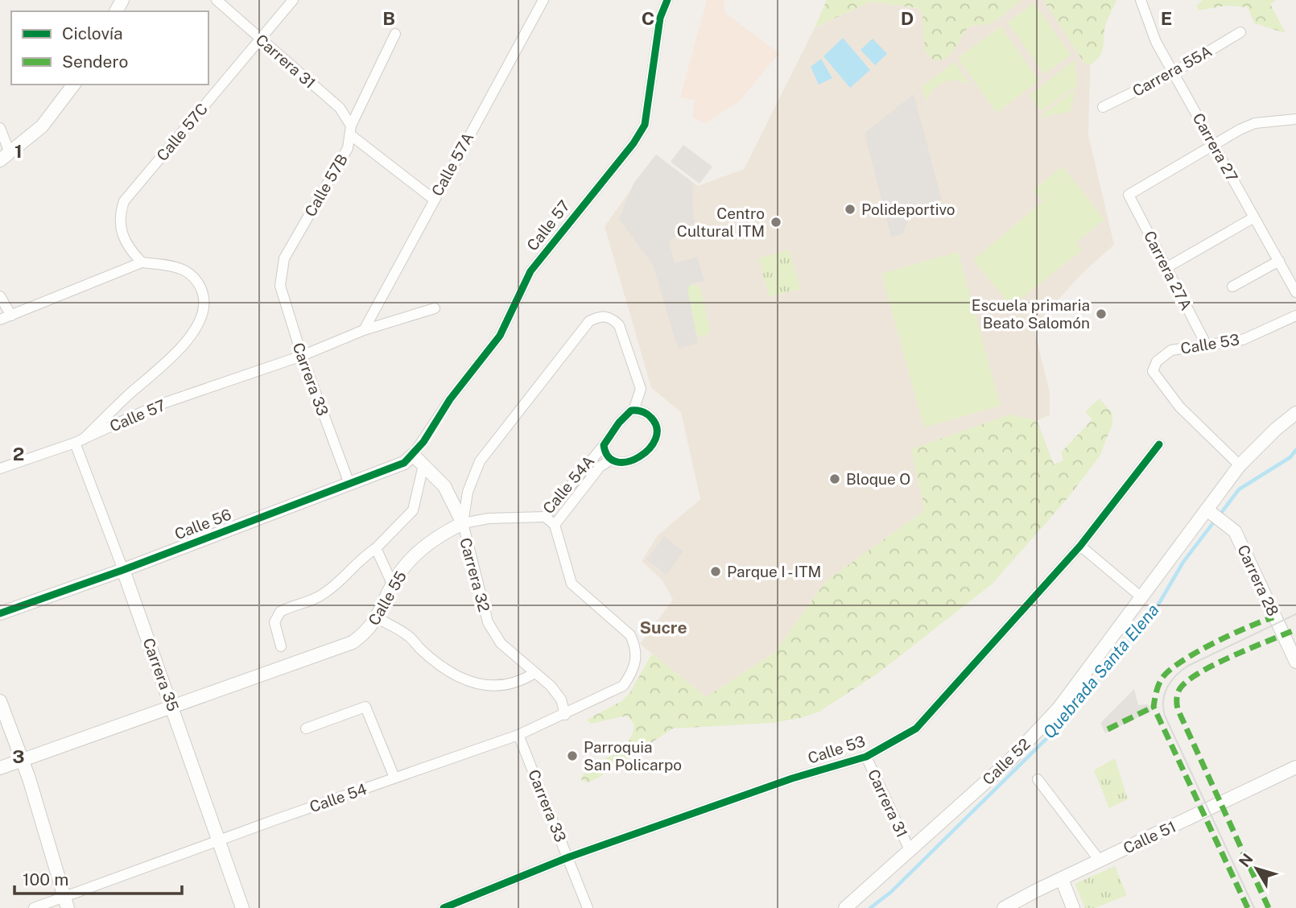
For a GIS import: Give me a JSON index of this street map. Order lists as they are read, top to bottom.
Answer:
{
  "streets": {
    "street": [
      "Carrera 31",
      "Carrera 55A",
      "Calle 57C",
      "Carrera 27",
      "Calle 57A",
      "Calle 57B",
      "Calle 57",
      "Carrera 27A",
      "Calle 53",
      "Carrera 33",
      "Calle 54A",
      "Calle 56",
      "Carrera 32",
      "Carrera 28",
      "Calle 55",
      "Carrera 35",
      "Calle 52",
      "Calle 54",
      "Calle 51"
    ]
  },
  "crossings": [
    ["Carrera 31", "Calle 57C"],
    ["Carrera 31", "Calle 57A"],
    ["Carrera 31", "Calle 57B"],
    ["Carrera 31", "Calle 53"],
    ["Carrera 31", "Calle 52"],
    ["Carrera 55A", "Carrera 27"],
    ["Carrera 27", "Carrera 27A"],
    ["Calle 57A", "Calle 57"],
    ["Calle 57B", "Carrera 33"],
    ["Calle 57", "Carrera 33"],
    ["Calle 57", "Calle 56"],
    ["Calle 57", "Carrera 32"],
    ["Calle 57", "Carrera 35"],
    ["Carrera 27A", "Calle 53"],
    ["Calle 53", "Carrera 33"],
    ["Calle 53", "Calle 52"],
    ["Carrera 33", "Calle 56"],
    ["Carrera 33", "Calle 54"],
    ["Calle 54A", "Carrera 32"],
    ["Calle 54A", "Calle 55"],
    ["Calle 54A", "Calle 54"],
    ["Calle 56", "Carrera 32"],
    ["Calle 56", "Carrera 35"],
    ["Carrera 32", "Calle 55"],
    ["Carrera 32", "Calle 54"],
    ["Carrera 28", "Calle 52"],
    ["Calle 55", "Carrera 35"],
    ["Carrera 35", "Calle 54"]
  ],
  "districts": ["Sucre"],
  "water": ["Quebrada Santa Elena"],
  "places": [
    "Polideportivo",
    "Centro Cultural ITM",
    "Escuela primaria Beato Salomón",
    "Bloque O",
    "Parque I - ITM",
    "Parroquia San Policarpo"
  ],
  "legend": ["Ciclovía", "Sendero"],
  "scale_bar": "100 m",
  "north": "top left",
  "grid": {
    "columns": [
      "B",
      "C",
      "D",
      "E"
    ],
    "rows": ["1", "2", "3"]
  }
}
